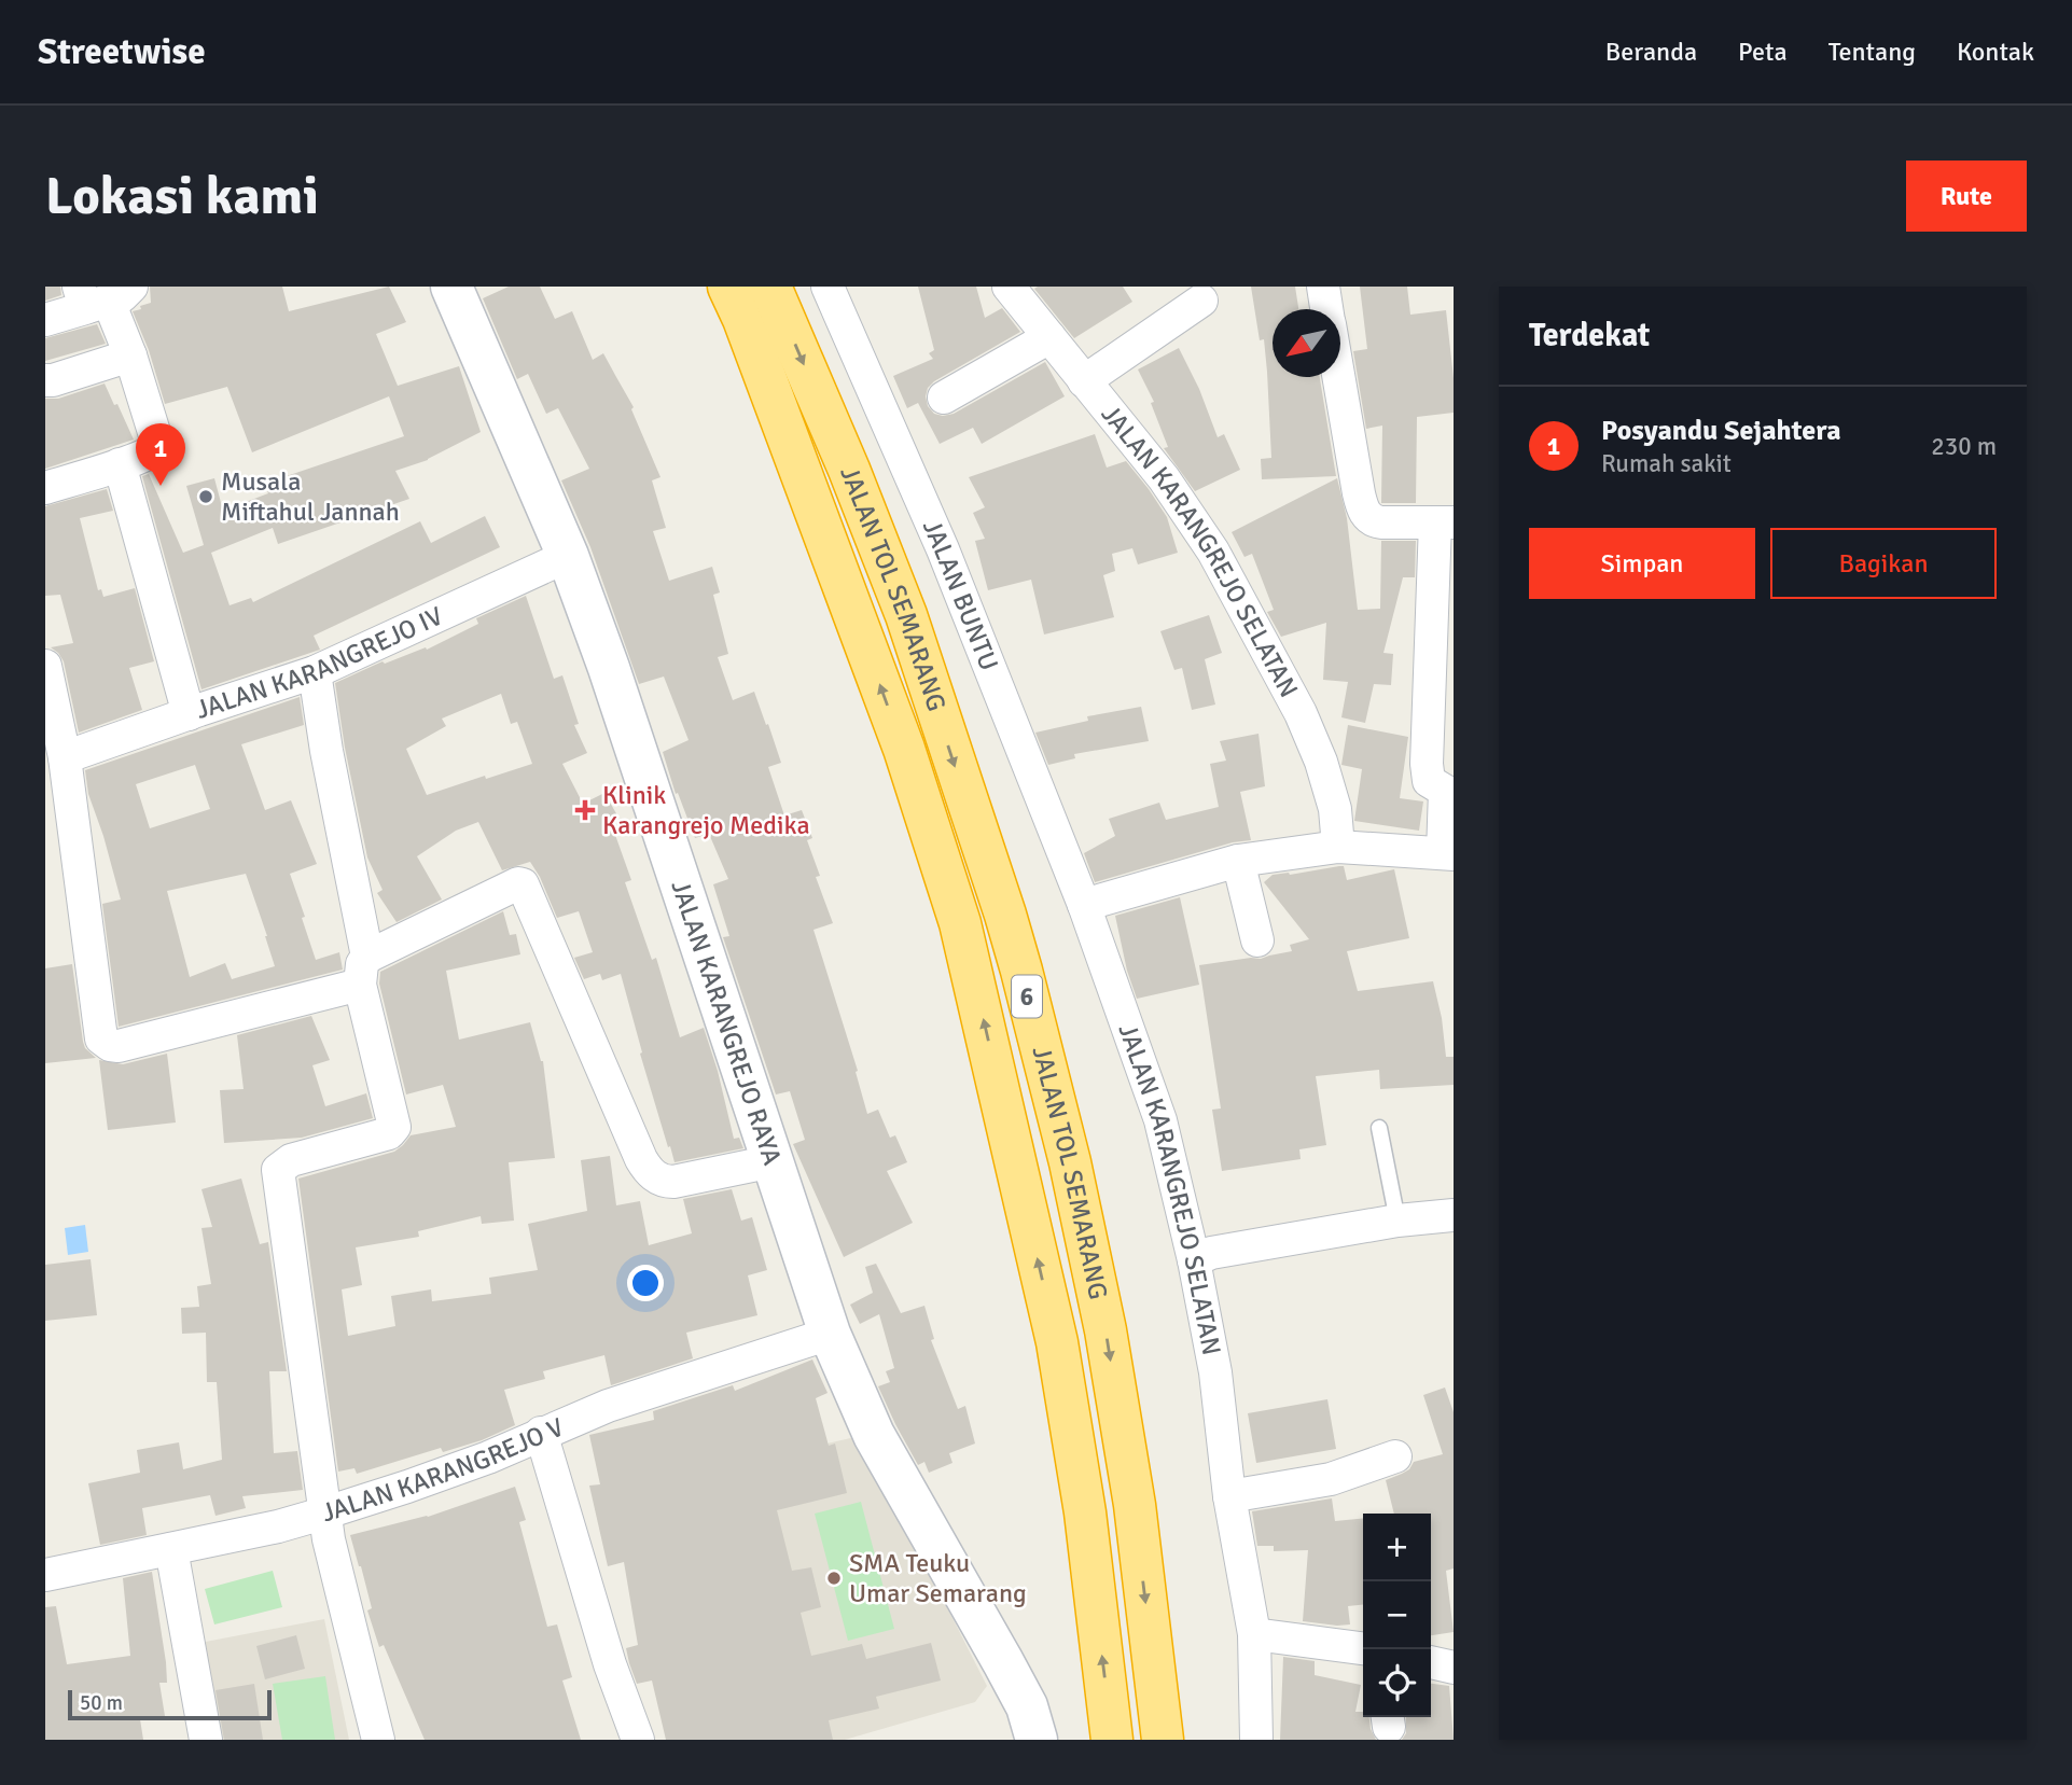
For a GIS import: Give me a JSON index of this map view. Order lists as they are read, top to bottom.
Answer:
{
  "streets": {
    "highway": ["JALAN TOL SEMARANG", "6"],
    "main road": ["JALAN KARANGREJO RAYA"],
    "street": [
      "JALAN KARANGREJO SELATAN",
      "JALAN BUNTU",
      "JALAN KARANGREJO IV",
      "JALAN KARANGREJO V"
    ]
  },
  "crossings": [
    ["JALAN KARANGREJO SELATAN", "JALAN BUNTU"],
    ["JALAN KARANGREJO IV", "JALAN KARANGREJO RAYA"],
    ["JALAN KARANGREJO RAYA", "JALAN KARANGREJO V"]
  ],
  "places": {
    "other": ["Musala Miftahul Jannah", "SMA Teuku Umar Semarang"],
    "health": ["Klinik Karangrejo Medika"]
  },
  "scale_bar": "50 m",
  "north": "bottom left",
  "page": {
    "header": "Streetwise",
    "nav": [
      "Beranda",
      "Peta",
      "Tentang",
      "Kontak"
    ],
    "buttons": [
      "Rute",
      ["Simpan", "Bagikan"]
    ],
    "title": "Lokasi kami",
    "heading": "Terdekat",
    "list": [
      {
        "mark": "1",
        "name": "Posyandu Sejahtera",
        "note": "Rumah sakit",
        "value": "230 m"
      }
    ],
    "pins": "1",
    "map_buttons": ["+", "−"],
    "scale": "50 m"
  }
}
